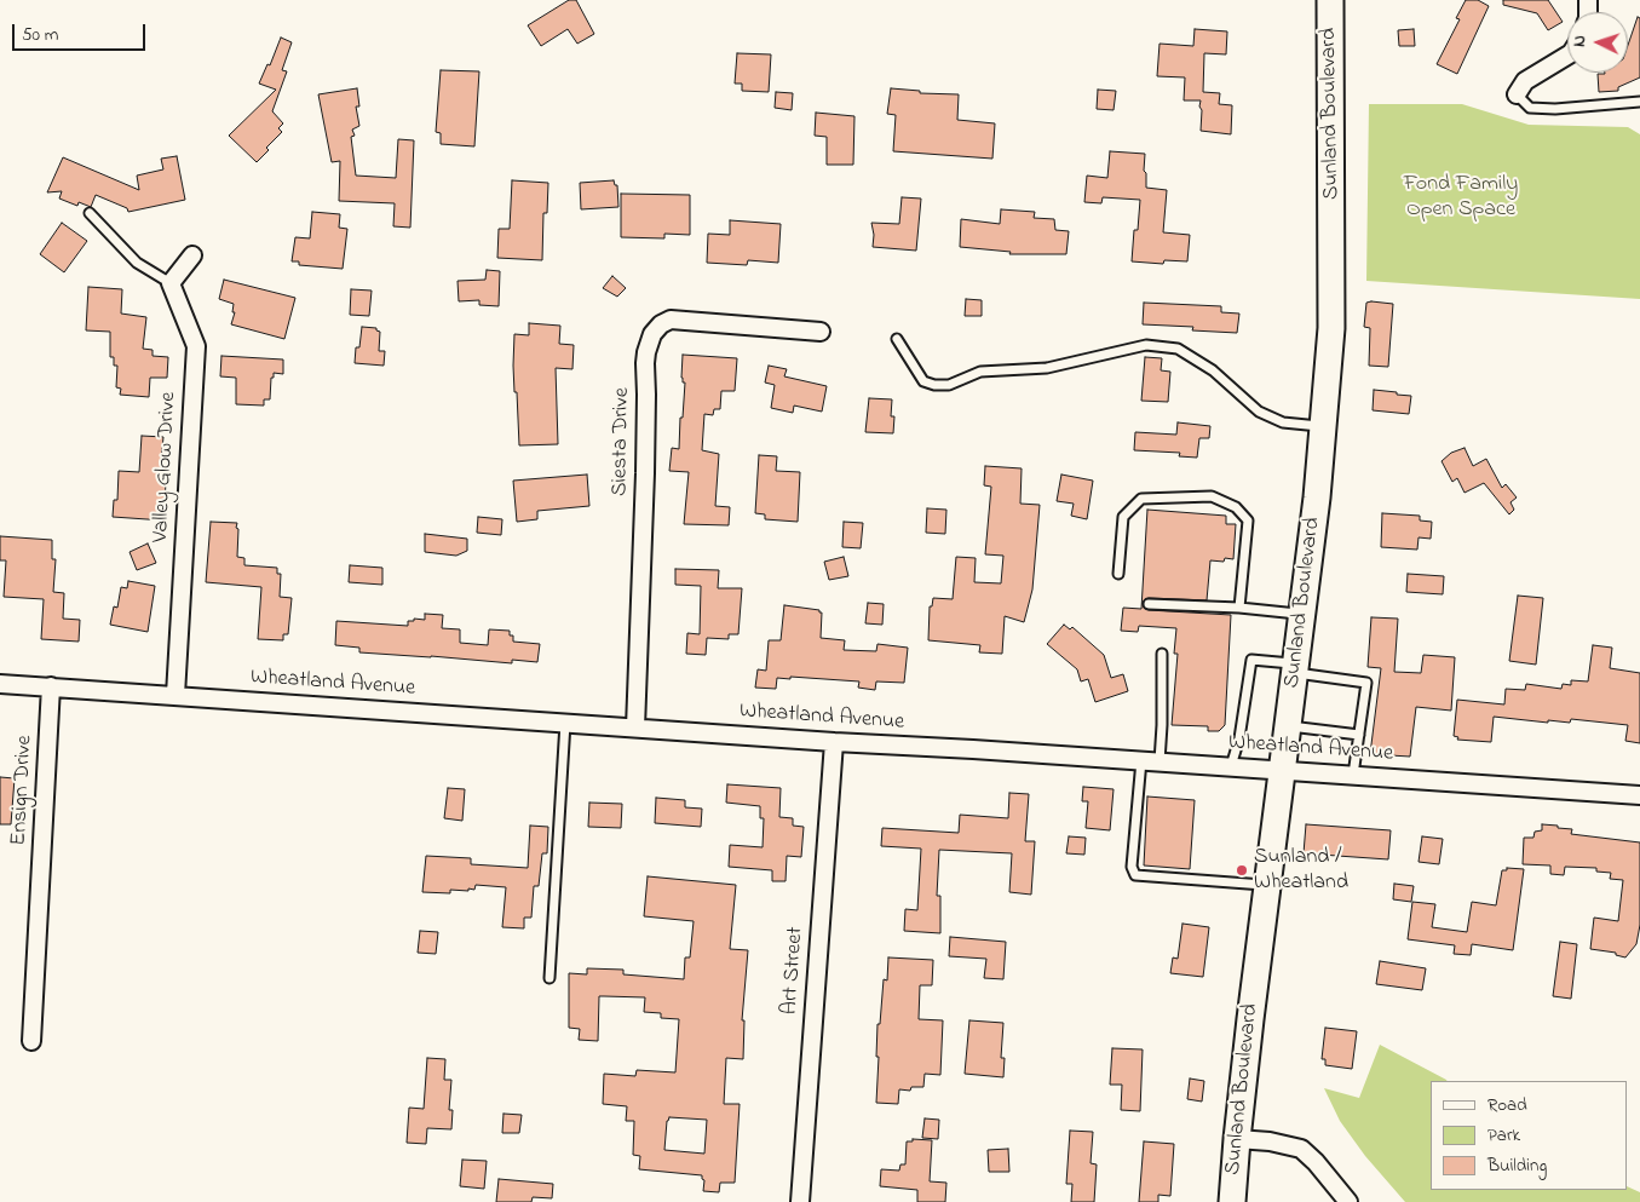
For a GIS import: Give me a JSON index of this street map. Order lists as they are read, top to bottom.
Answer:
{
  "streets": {
    "main road": ["Sunland Boulevard"],
    "street": [
      "Siesta Drive",
      "Valley Glow Drive",
      "Wheatland Avenue",
      "Ensign Drive",
      "Art Street"
    ]
  },
  "crossings": [
    ["Sunland Boulevard", "Wheatland Avenue"],
    ["Siesta Drive", "Wheatland Avenue"],
    ["Valley Glow Drive", "Wheatland Avenue"],
    ["Wheatland Avenue", "Ensign Drive"],
    ["Wheatland Avenue", "Art Street"]
  ],
  "parks": ["Fond Family Open Space"],
  "places": ["Sunland / Wheatland"],
  "legend": ["Road", "Park", "Building"],
  "scale_bar": "50 m",
  "north": "left"
}
